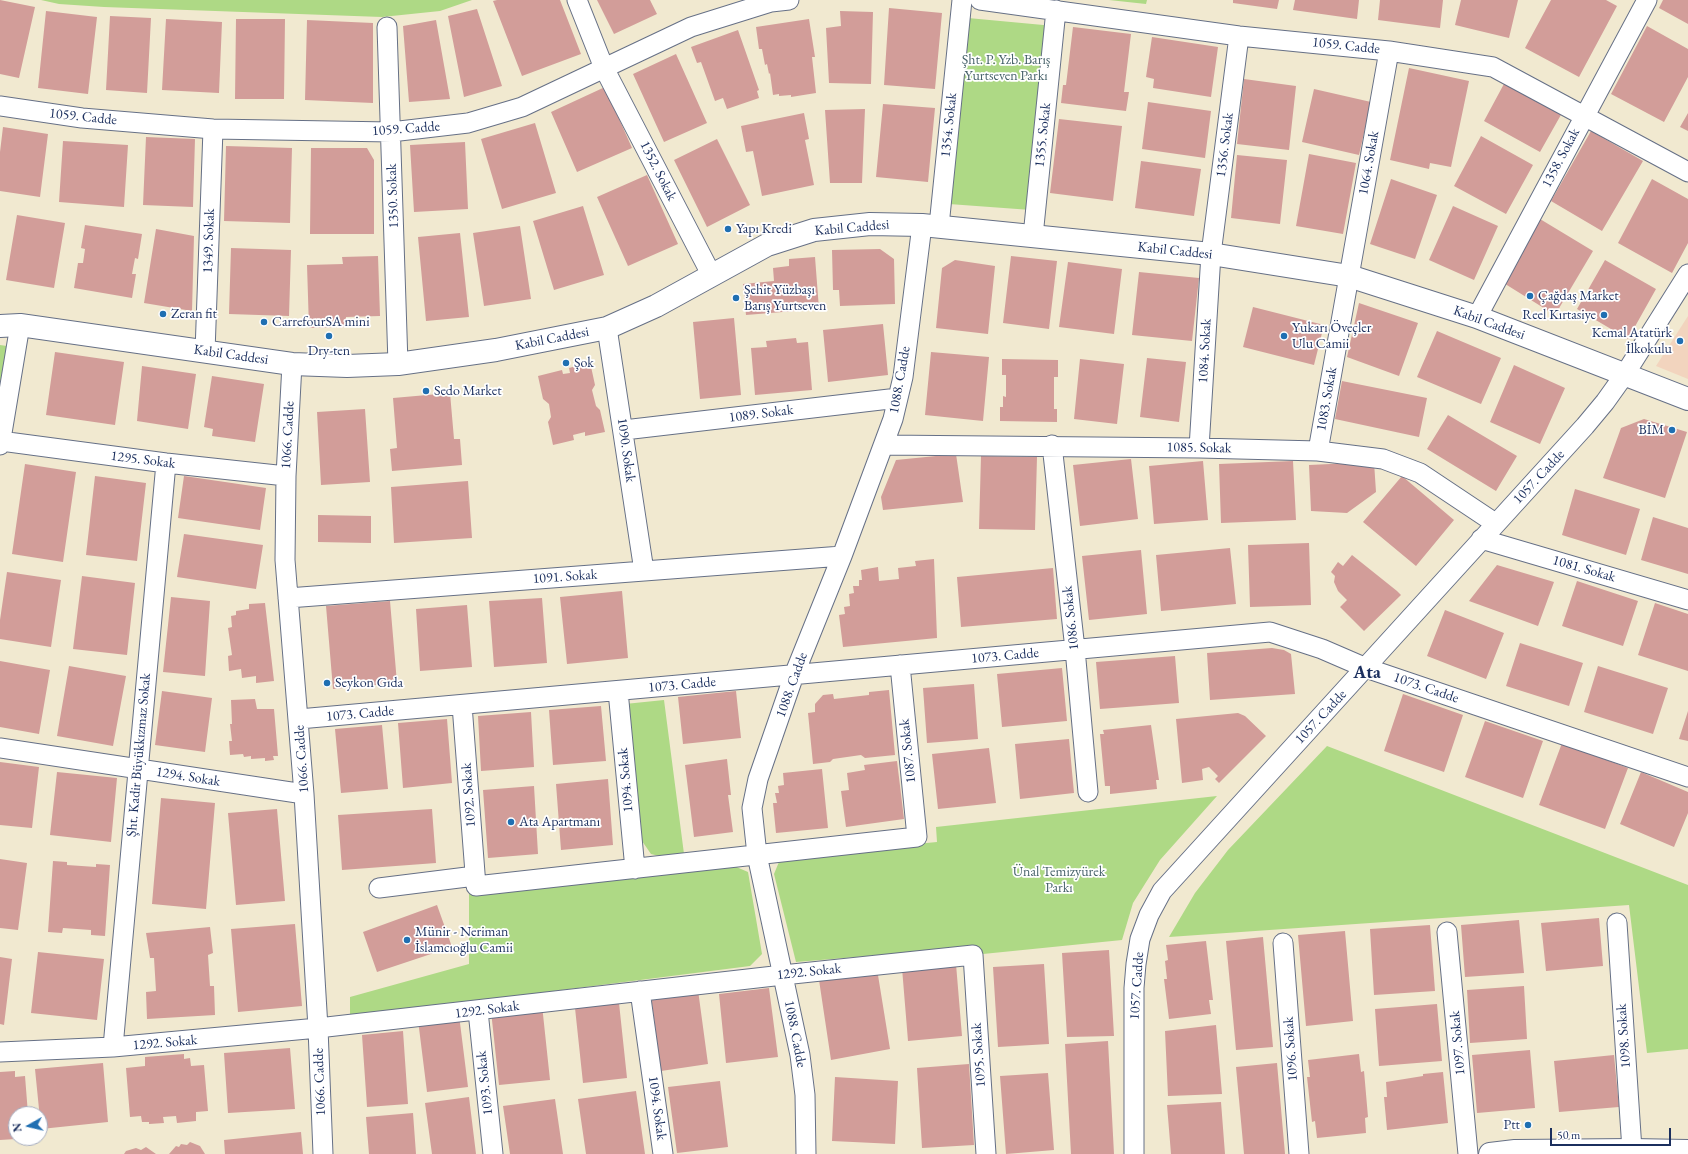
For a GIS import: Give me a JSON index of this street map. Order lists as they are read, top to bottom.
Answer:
{
  "streets": {
    "main road": ["Kabil Caddesi"],
    "street": [
      "1059. Cadde",
      "1354. Sokak",
      "1355. Sokak",
      "1356. Sokak",
      "1358. Sokak",
      "1064. Sokak",
      "1352. Sokak",
      "1350. Sokak",
      "1349. Sokak",
      "1084. Sokak",
      "1088. Cadde",
      "1083. Sokak",
      "1089. Sokak",
      "1066. Cadde",
      "1085. Sokak",
      "1090. Sokak",
      "1295. Sokak",
      "1057. Cadde",
      "1081. Sokak",
      "1091. Sokak",
      "1086. Sokak",
      "1073. Cadde",
      "1087. Sokak",
      "Şht. Kadir Büyükkızmaz Sokak",
      "1294. Sokak",
      "1094. Sokak",
      "1092. Sokak",
      "1292. Sokak",
      "1098. Sokak",
      "1097. Sokak",
      "1096. Sokak",
      "1095. Sokak",
      "1093. Sokak"
    ]
  },
  "crossings": [
    ["1059. Cadde", "1355. Sokak"],
    ["1059. Cadde", "1356. Sokak"],
    ["1059. Cadde", "1358. Sokak"],
    ["1059. Cadde", "1064. Sokak"],
    ["1059. Cadde", "1352. Sokak"],
    ["1059. Cadde", "1350. Sokak"],
    ["1059. Cadde", "1349. Sokak"],
    ["1354. Sokak", "Kabil Caddesi"],
    ["1354. Sokak", "1088. Cadde"],
    ["1355. Sokak", "Kabil Caddesi"],
    ["1356. Sokak", "Kabil Caddesi"],
    ["1356. Sokak", "1084. Sokak"],
    ["1358. Sokak", "Kabil Caddesi"],
    ["1064. Sokak", "Kabil Caddesi"],
    ["1064. Sokak", "1083. Sokak"],
    ["1352. Sokak", "Kabil Caddesi"],
    ["1350. Sokak", "Kabil Caddesi"],
    ["Kabil Caddesi", "1349. Sokak"],
    ["Kabil Caddesi", "1084. Sokak"],
    ["Kabil Caddesi", "1088. Cadde"],
    ["Kabil Caddesi", "1083. Sokak"],
    ["Kabil Caddesi", "1066. Cadde"],
    ["Kabil Caddesi", "1090. Sokak"],
    ["Kabil Caddesi", "1057. Cadde"],
    ["1084. Sokak", "1085. Sokak"],
    ["1088. Cadde", "1089. Sokak"],
    ["1088. Cadde", "1085. Sokak"],
    ["1088. Cadde", "1091. Sokak"],
    ["1088. Cadde", "1073. Cadde"],
    ["1088. Cadde", "1087. Sokak"],
    ["1088. Cadde", "1292. Sokak"],
    ["1083. Sokak", "1085. Sokak"],
    ["1089. Sokak", "1090. Sokak"],
    ["1066. Cadde", "1295. Sokak"],
    ["1066. Cadde", "1091. Sokak"],
    ["1066. Cadde", "1073. Cadde"],
    ["1066. Cadde", "1294. Sokak"],
    ["1066. Cadde", "1292. Sokak"],
    ["1085. Sokak", "1057. Cadde"],
    ["1085. Sokak", "1086. Sokak"],
    ["1090. Sokak", "1091. Sokak"],
    ["1295. Sokak", "Şht. Kadir Büyükkızmaz Sokak"],
    ["1057. Cadde", "1081. Sokak"],
    ["1057. Cadde", "1073. Cadde"],
    ["1086. Sokak", "1073. Cadde"],
    ["1073. Cadde", "1087. Sokak"],
    ["1073. Cadde", "1094. Sokak"],
    ["1073. Cadde", "1092. Sokak"],
    ["Şht. Kadir Büyükkızmaz Sokak", "1294. Sokak"],
    ["Şht. Kadir Büyükkızmaz Sokak", "1292. Sokak"],
    ["1094. Sokak", "1292. Sokak"],
    ["1292. Sokak", "1095. Sokak"],
    ["1292. Sokak", "1093. Sokak"]
  ],
  "districts": ["Ata"],
  "parks": ["Şht. P. Yzb. Barış Yurtseven Parkı", "Ünal Temizyürek Parkı"],
  "places": [
    "Yapı Kredi",
    "Çağdaş Market",
    "Şehit Yüzbaşı Barış Yurtseven",
    "Zeran fit",
    "Reel Kırtasiye",
    "CarrefourSA mini",
    "Dry-ten",
    "Yukarı Öveçler Ulu Camii",
    "Kemal Atatürk İlkokulu",
    "Şok",
    "Sedo Market",
    "BİM",
    "Seykon Gıda",
    "Ata Apartmanı",
    "Münir - Neriman İslamcıoğlu Camii",
    "Ptt"
  ],
  "scale_bar": "50 m",
  "north": "left"
}
